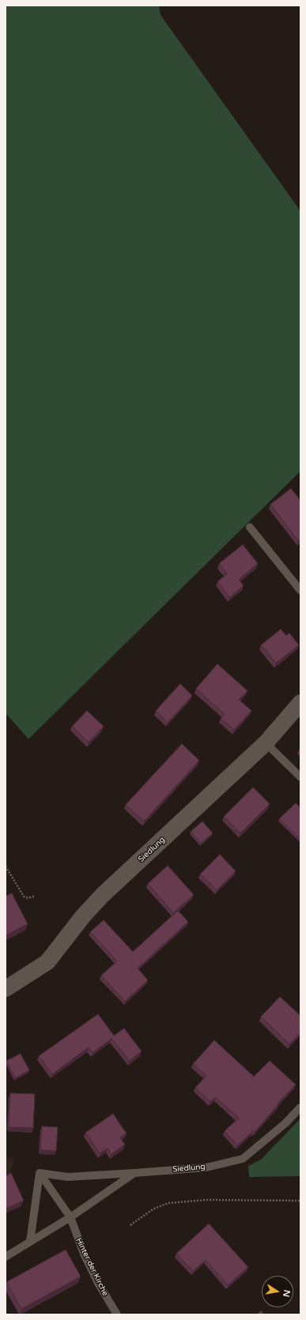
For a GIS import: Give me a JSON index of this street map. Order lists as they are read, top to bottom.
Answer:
{
  "streets": {
    "street": ["Siedlung"],
    "lane": ["Hinter der Kirche"]
  },
  "north": "right"
}
